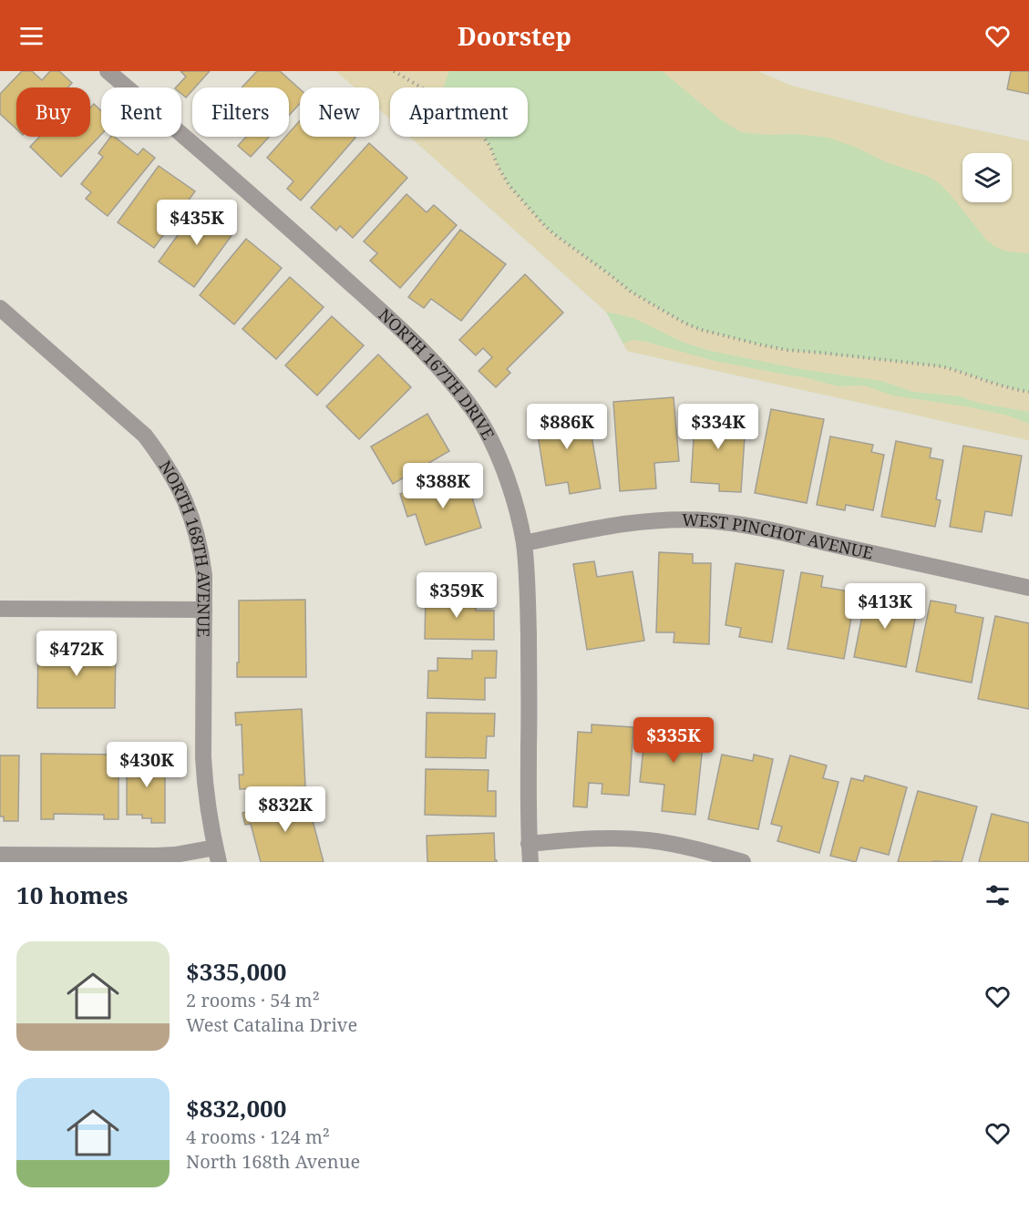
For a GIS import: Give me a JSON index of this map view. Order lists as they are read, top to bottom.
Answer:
{
  "streets": {
    "street": ["NORTH 167TH DRIVE", "WEST PINCHOT AVENUE", "NORTH 168TH AVENUE"]
  },
  "crossings": [
    ["NORTH 167TH DRIVE", "WEST PINCHOT AVENUE"]
  ],
  "page": {
    "header": "Doorstep",
    "chip": [
      "Buy",
      "Rent",
      "Filters",
      "New",
      "Apartment"
    ],
    "price": [
      "$435K",
      "$886K",
      "$334K",
      "$388K",
      "$359K",
      "$413K",
      "$472K",
      "$335K",
      "$430K",
      "$832K"
    ],
    "heading": "10 homes",
    "list": [
      {
        "name": "$335,000",
        "note": "2 rooms · 54 m² · West Catalina Drive"
      },
      {
        "name": "$832,000",
        "note": "4 rooms · 124 m² · North 168th Avenue"
      }
    ]
  }
}
